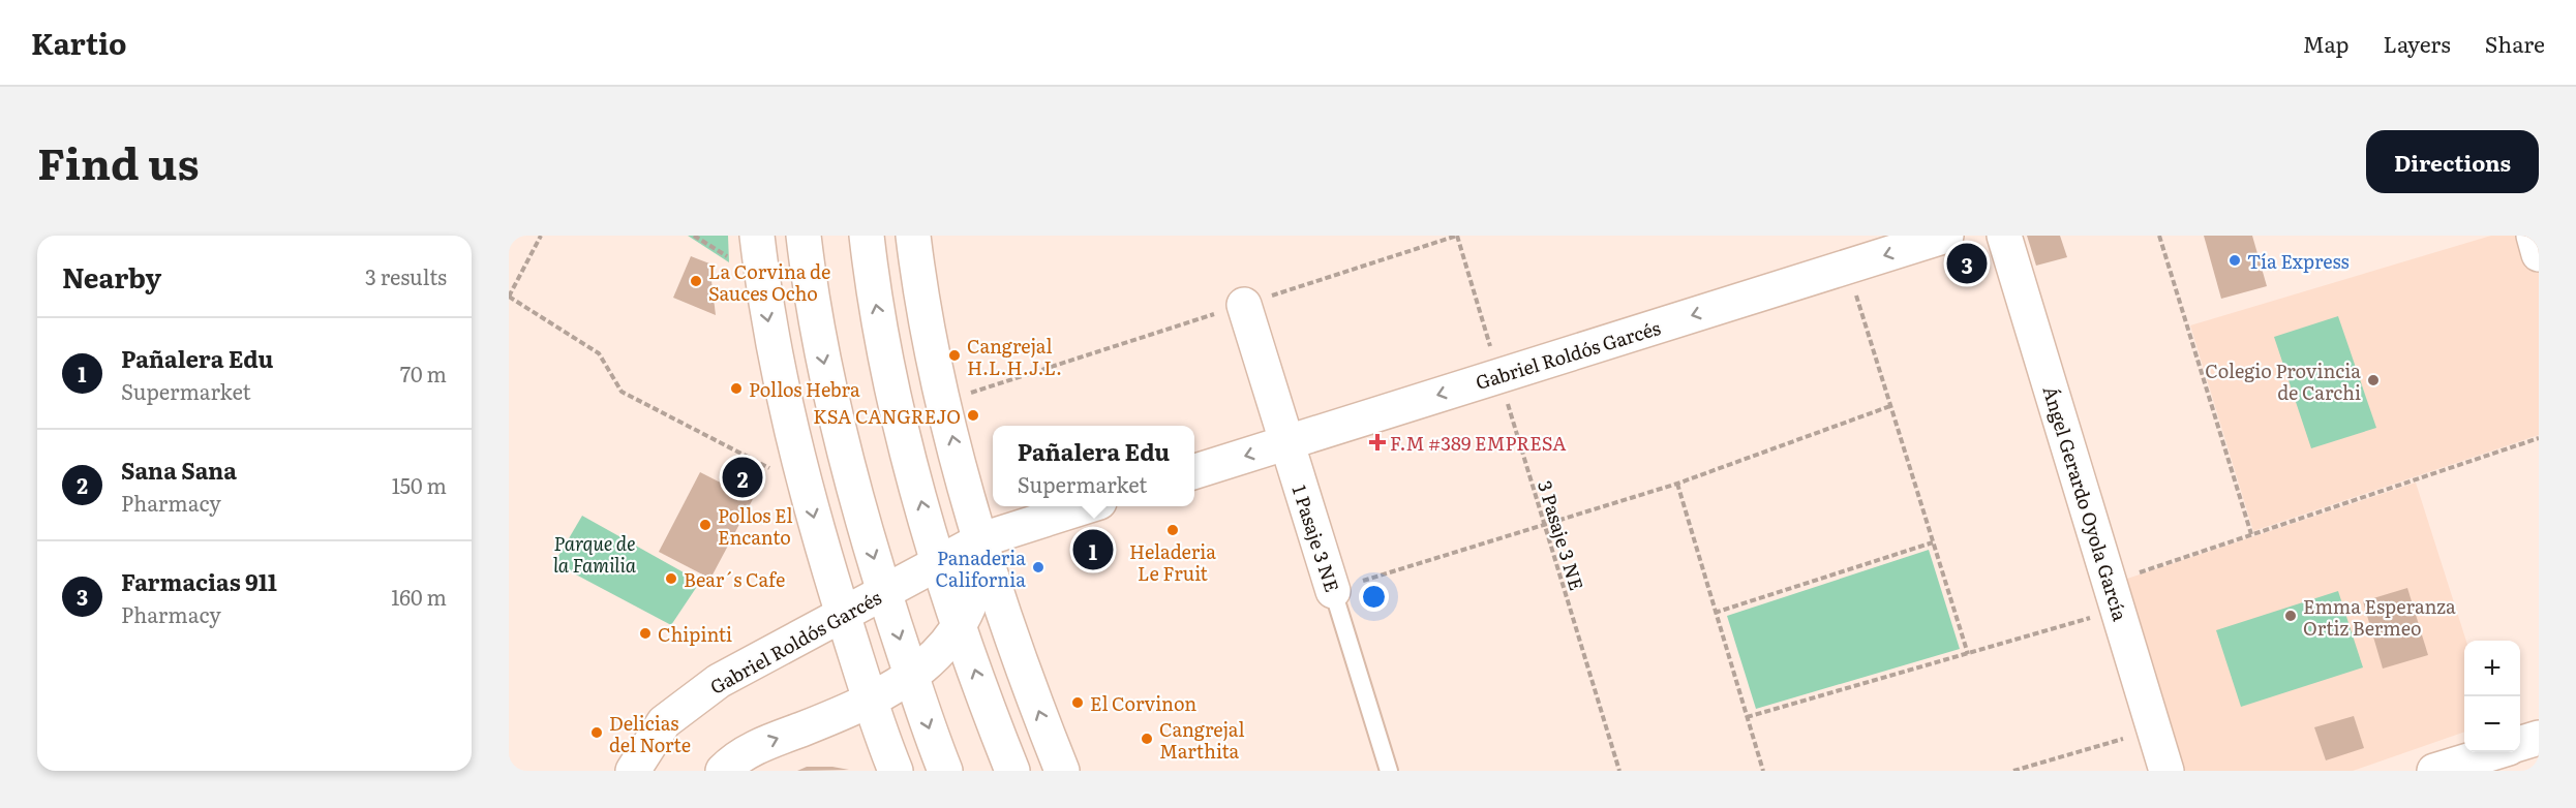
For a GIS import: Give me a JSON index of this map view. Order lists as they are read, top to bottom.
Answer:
{
  "streets": {
    "main road": ["Gabriel Roldós Garcés", "Ángel Gerardo Oyola García", "1 Pasaje 3 NE"],
    "path": ["3 Pasaje 3 NE"]
  },
  "crossings": [
    ["Gabriel Roldós Garcés", "3 Pasaje 3 NE"],
    ["Gabriel Roldós Garcés", "1 Pasaje 3 NE"]
  ],
  "one_way": ["Gabriel Roldós Garcés"],
  "parks": ["Parque de la Familia"],
  "places": {
    "other": [
      "Tía Express",
      "La Corvina de Sauces Ocho",
      "Cangrejal H.L.H.J.L.",
      "Colegio Provincia de Carchi",
      "Pollos Hebra",
      "KSA CANGREJO",
      "Pollos El Encanto",
      "Heladeria Le Fruit",
      "Panaderia California",
      "Bear´s Cafe",
      "Emma Esperanza Ortiz Bermeo",
      "Chipinti",
      "El Corvinon",
      "Delicias del Norte",
      "Cangrejal Marthita"
    ],
    "health": ["F.M #389 EMPRESA"]
  },
  "page": {
    "header": "Kartio",
    "nav": ["Map", "Layers", "Share"],
    "title": "Find us",
    "buttons": "Directions",
    "heading": ["Nearby", "3 results"],
    "pins": ["3", "2", "1"],
    "list": [
      {
        "mark": "1",
        "name": "Pañalera Edu",
        "note": "Supermarket",
        "value": "70 m"
      },
      {
        "mark": "2",
        "name": "Sana Sana",
        "note": "Pharmacy",
        "value": "150 m"
      },
      {
        "mark": "3",
        "name": "Farmacias 911",
        "note": "Pharmacy",
        "value": "160 m"
      }
    ],
    "popup": ["Pañalera Edu", "Supermarket"],
    "map_buttons": ["+", "−"]
  }
}
